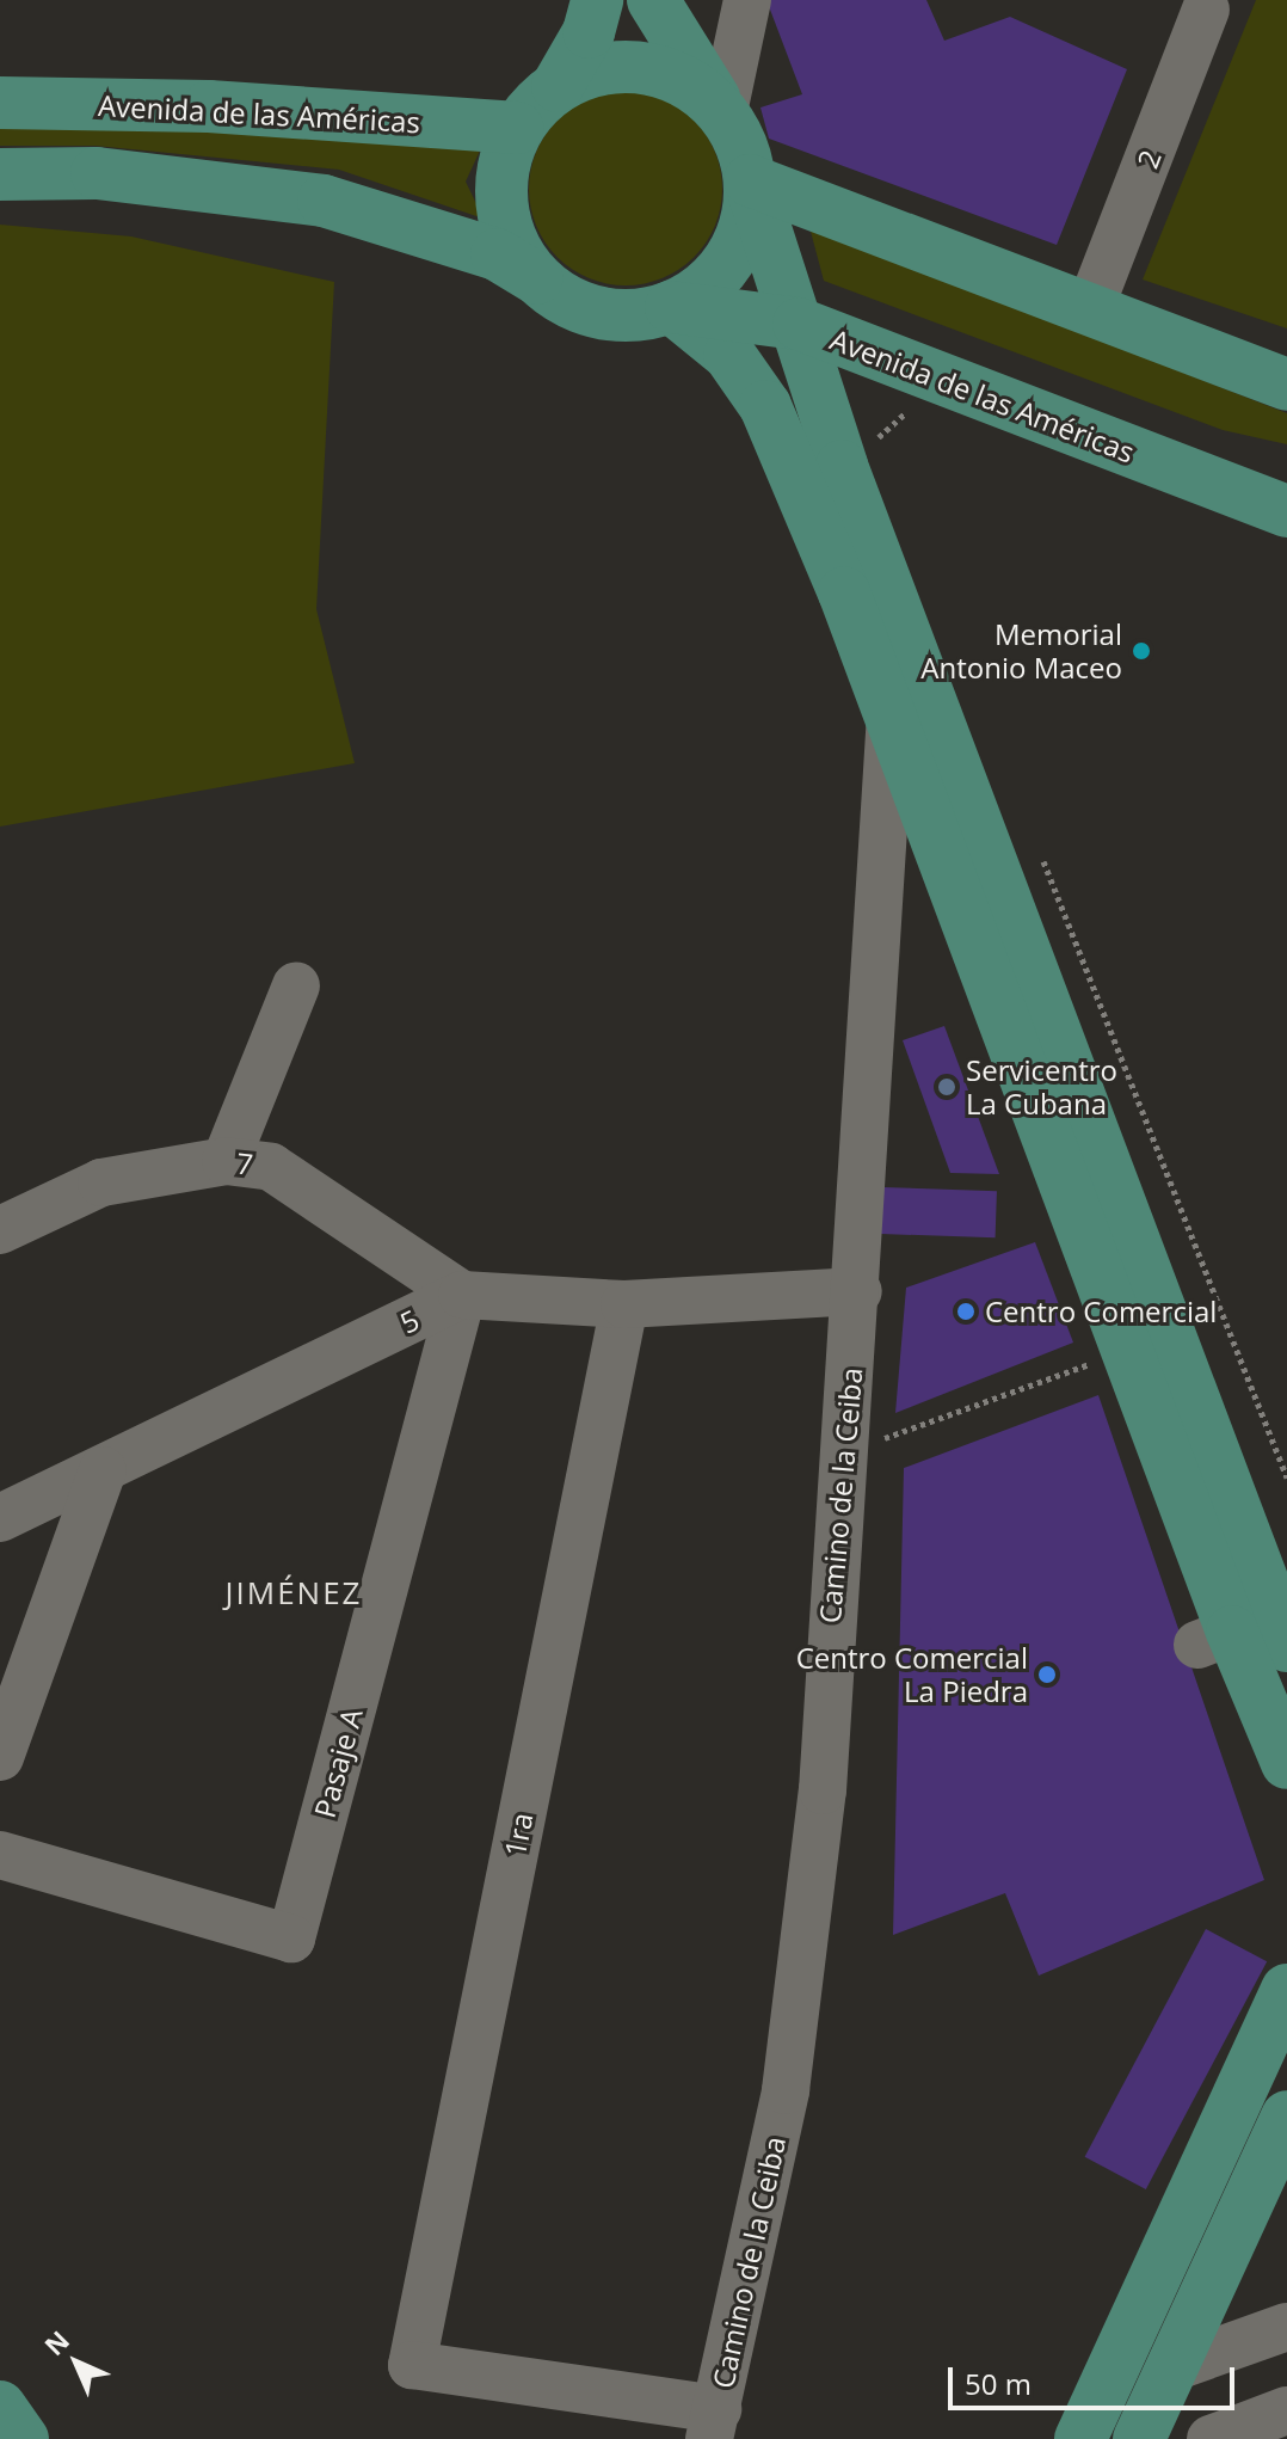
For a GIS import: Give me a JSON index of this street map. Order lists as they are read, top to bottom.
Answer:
{
  "streets": {
    "main road": ["Avenida de las Américas"],
    "street": [
      "2",
      "7",
      "5",
      "Camino de la Ceiba",
      "Pasaje A",
      "1ra"
    ]
  },
  "crossings": [
    ["7", "5"],
    ["7", "Pasaje A"],
    ["5", "Camino de la Ceiba"],
    ["5", "Pasaje A"],
    ["5", "1ra"],
    ["Camino de la Ceiba", "1ra"]
  ],
  "districts": ["JIMÉNEZ"],
  "places": [
    "Memorial Antonio Maceo",
    "Servicentro La Cubana",
    "Centro Comercial",
    "Centro Comercial La Piedra"
  ],
  "scale_bar": "50 m",
  "north": "top left"
}
